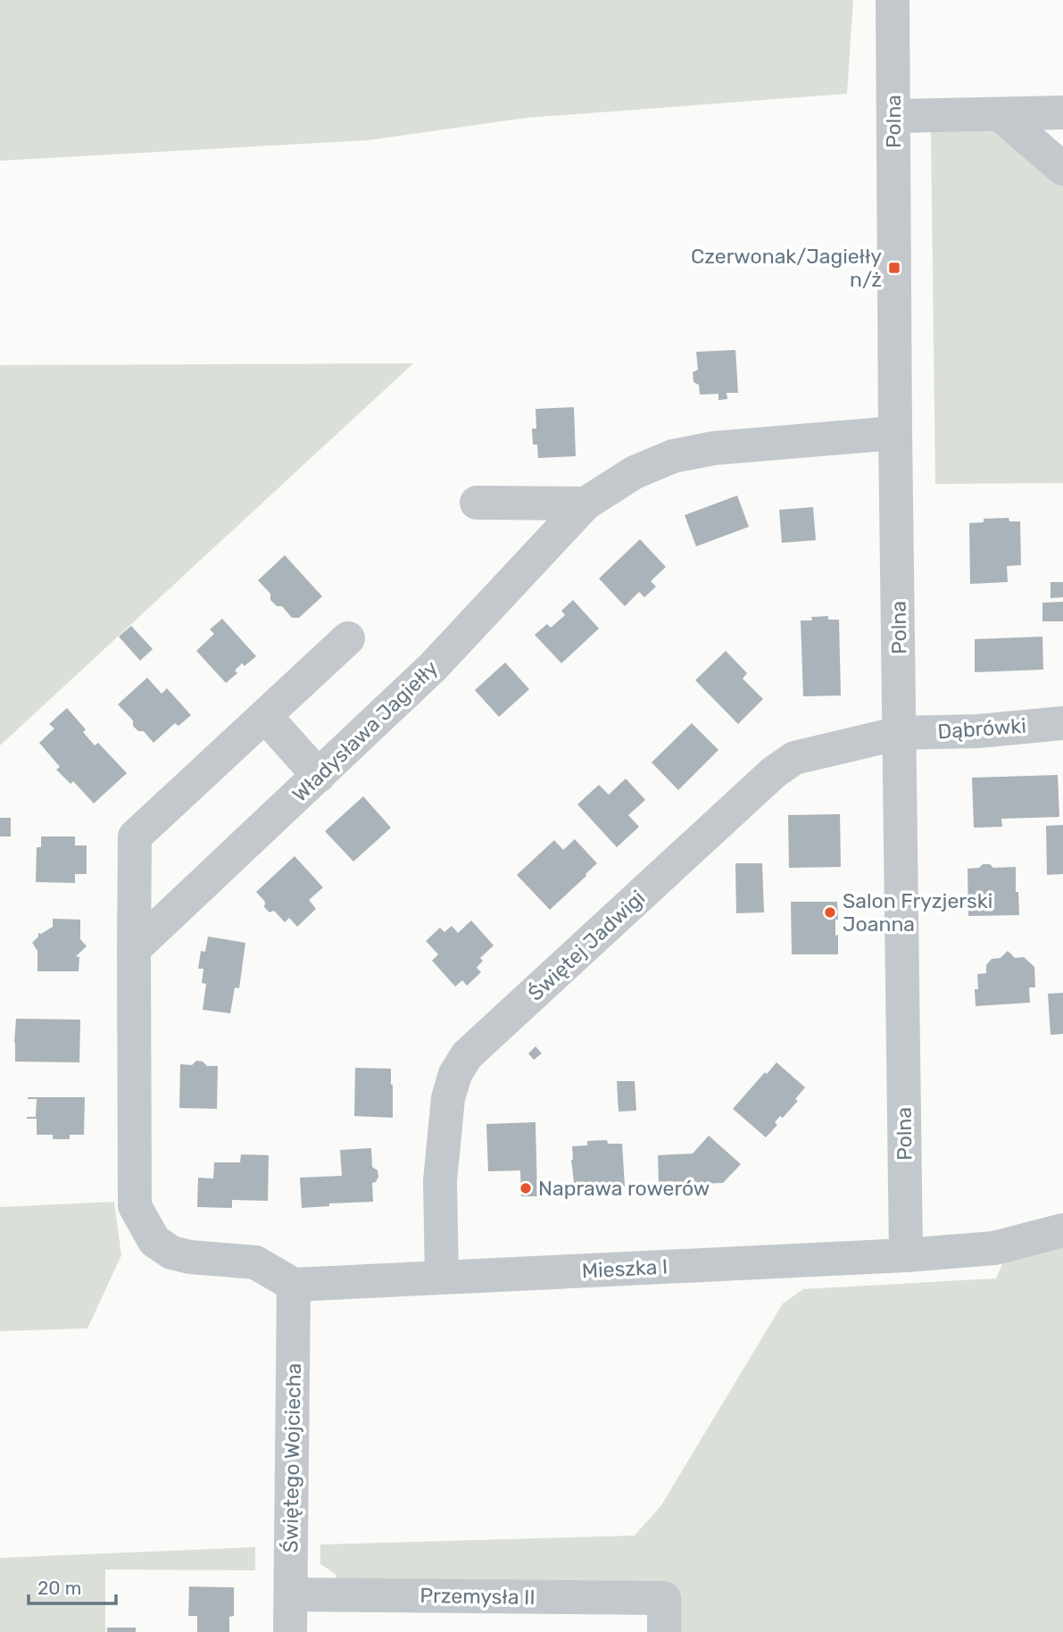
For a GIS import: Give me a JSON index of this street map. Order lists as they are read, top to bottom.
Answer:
{
  "streets": {
    "street": [
      "Polna",
      "Dąbrówki",
      "Władysława Jagiełły",
      "Świętej Jadwigi",
      "Mieszka I",
      "Świętego Wojciecha",
      "Przemysła II"
    ]
  },
  "crossings": [
    ["Polna", "Dąbrówki"],
    ["Polna", "Władysława Jagiełły"],
    ["Polna", "Świętej Jadwigi"],
    ["Polna", "Mieszka I"],
    ["Dąbrówki", "Świętej Jadwigi"],
    ["Świętej Jadwigi", "Mieszka I"],
    ["Mieszka I", "Świętego Wojciecha"],
    ["Świętego Wojciecha", "Przemysła II"]
  ],
  "places": {
    "transit": ["Czerwonak/Jagiełły n/ż"],
    "other": ["Salon Fryzjerski Joanna", "Naprawa rowerów"]
  },
  "scale_bar": "20 m"
}
